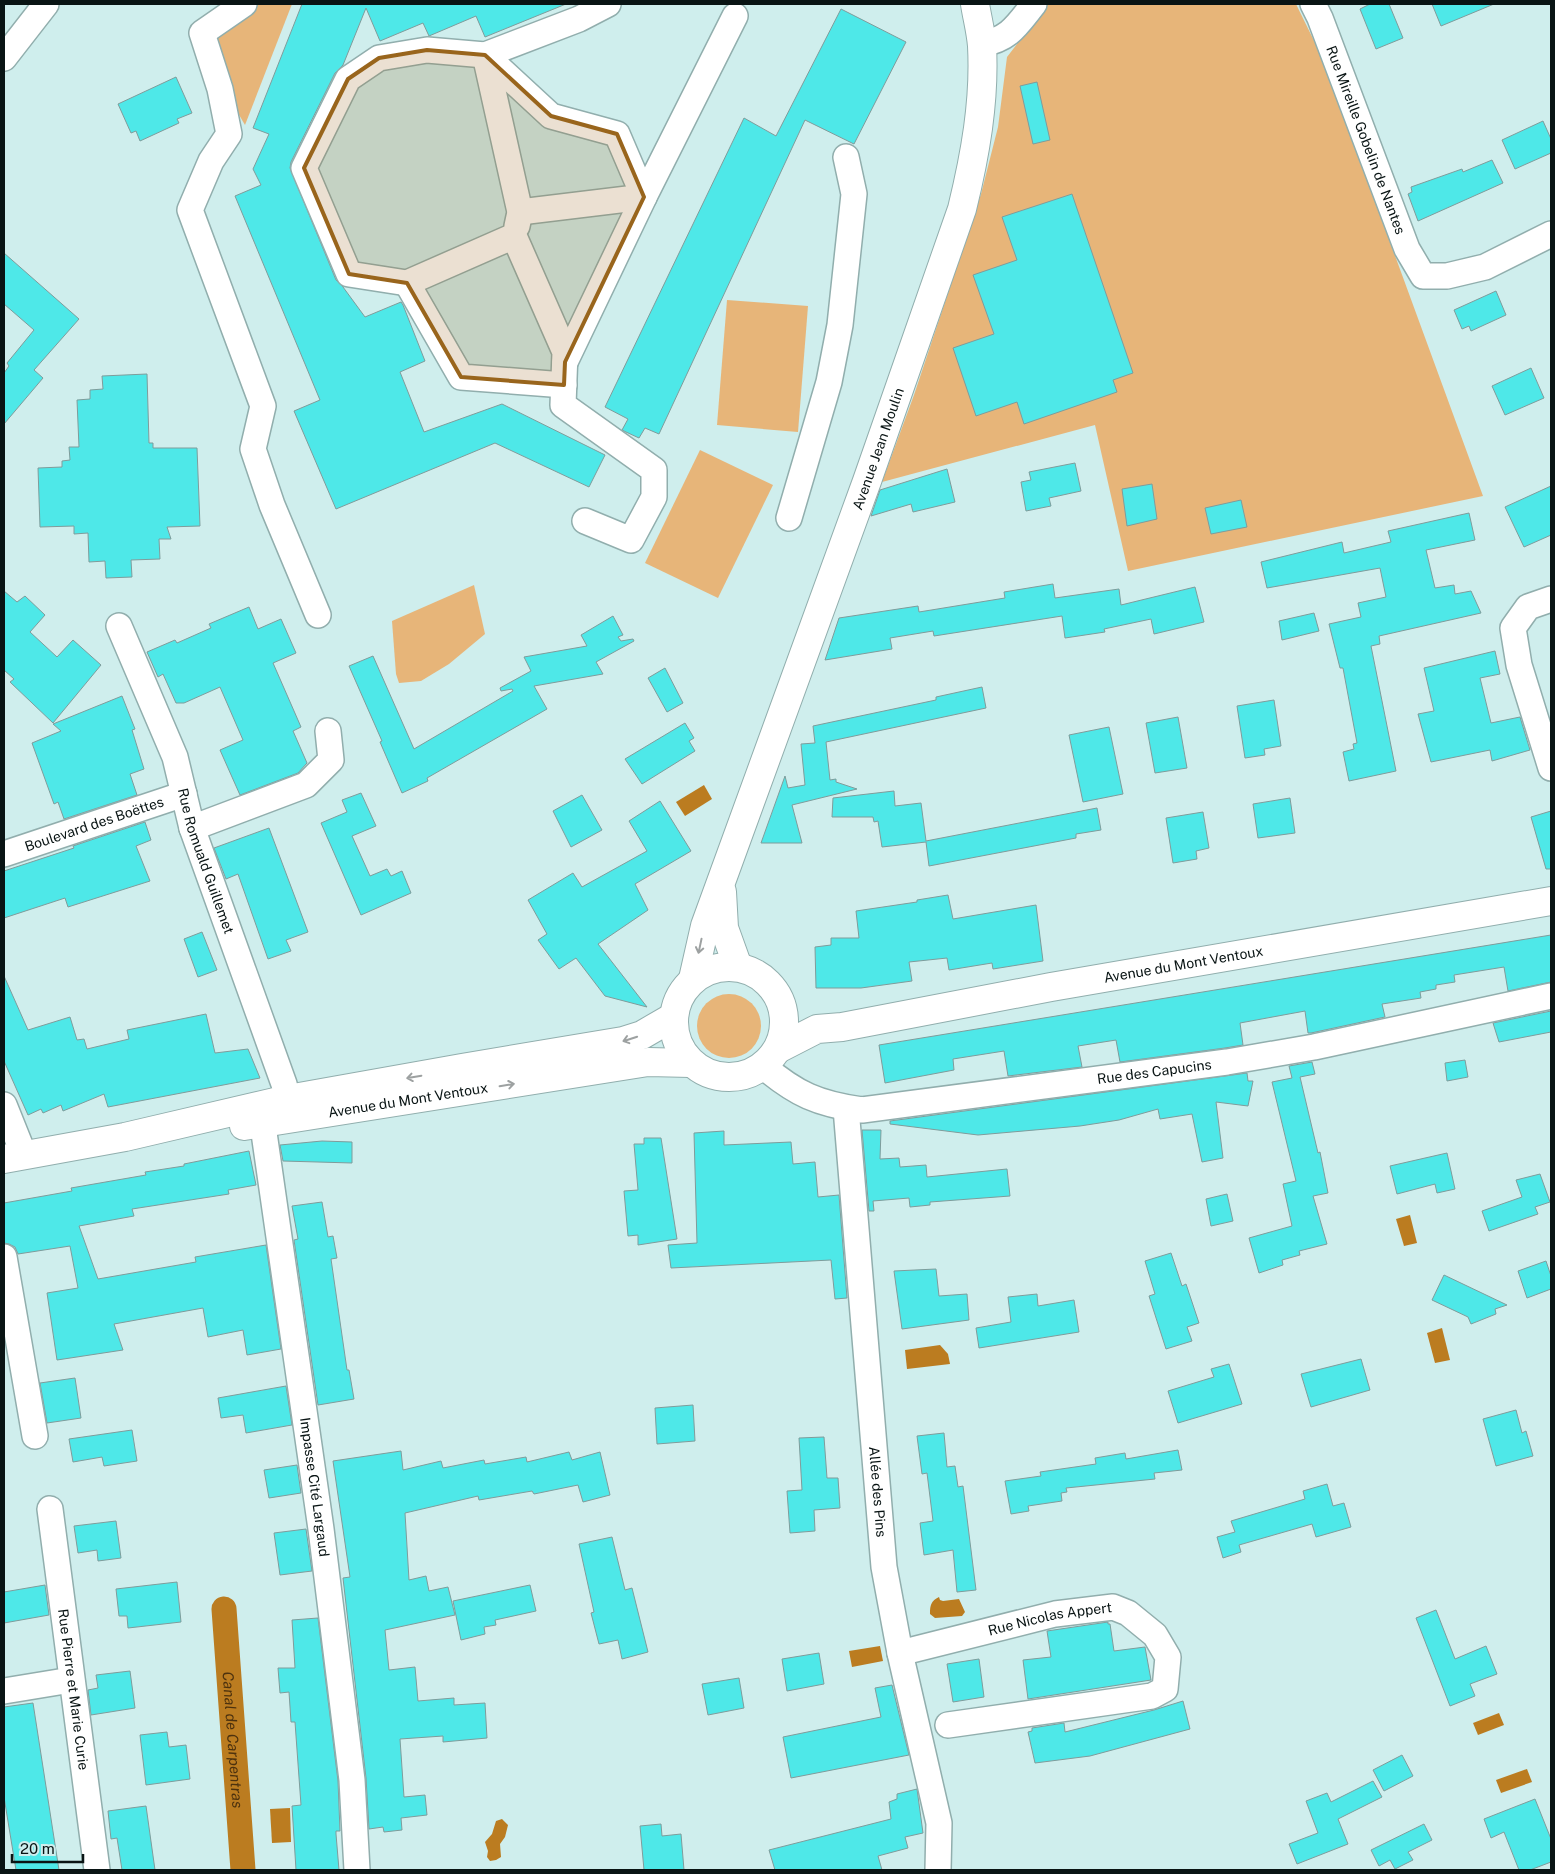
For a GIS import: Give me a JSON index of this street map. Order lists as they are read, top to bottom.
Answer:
{
  "streets": {
    "main road": ["Avenue Jean Moulin", "Avenue du Mont Ventoux"],
    "street": [
      "Rue Mireille Gobelin de Nantes",
      "Boulevard des Boëttes",
      "Rue Romuald Guillemet",
      "Rue des Capucins",
      "Impasse Cité Largaud",
      "Allée des Pins",
      "Rue Nicolas Appert",
      "Rue Pierre et Marie Curie"
    ]
  },
  "crossings": [
    ["Avenue Jean Moulin", "Avenue du Mont Ventoux"],
    ["Avenue Jean Moulin", "Rue des Capucins"],
    ["Boulevard des Boëttes", "Rue Romuald Guillemet"],
    ["Rue Romuald Guillemet", "Avenue du Mont Ventoux"],
    ["Avenue du Mont Ventoux", "Rue des Capucins"],
    ["Avenue du Mont Ventoux", "Impasse Cité Largaud"],
    ["Rue des Capucins", "Allée des Pins"],
    ["Allée des Pins", "Rue Nicolas Appert"]
  ],
  "water": ["Canal de Carpentras"],
  "scale_bar": "20 m"
}
